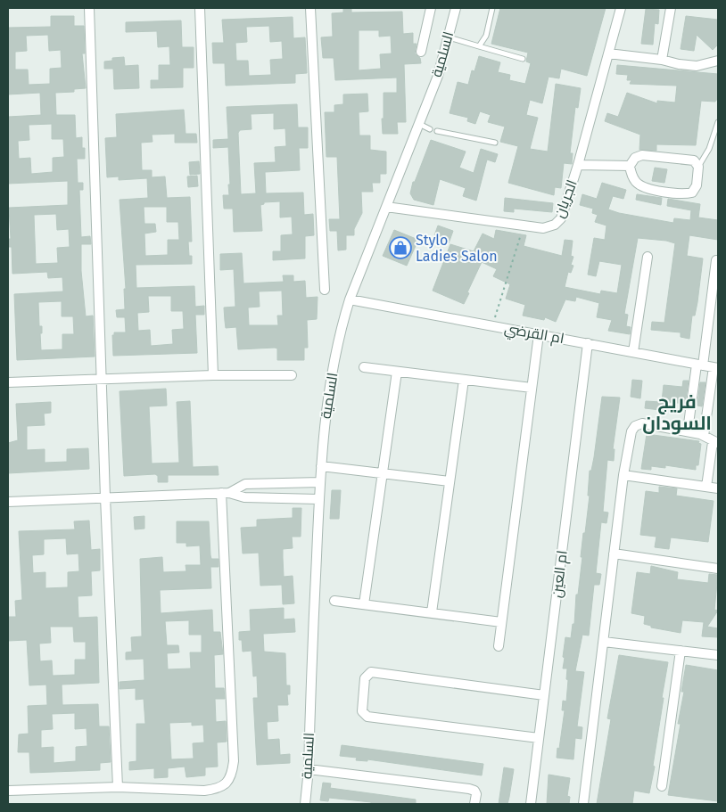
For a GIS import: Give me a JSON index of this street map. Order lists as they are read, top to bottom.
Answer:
{
  "streets": {
    "street": [
      "السلمية",
      "الجريان",
      "ام القرضي",
      "ام العين"
    ]
  },
  "crossings": [
    ["السلمية", "الجريان"],
    ["السلمية", "ام القرضي"],
    ["ام القرضي", "ام العين"]
  ],
  "districts": ["فريج السودان"],
  "places": {
    "shop": ["Stylo Ladies Salon"]
  }
}
